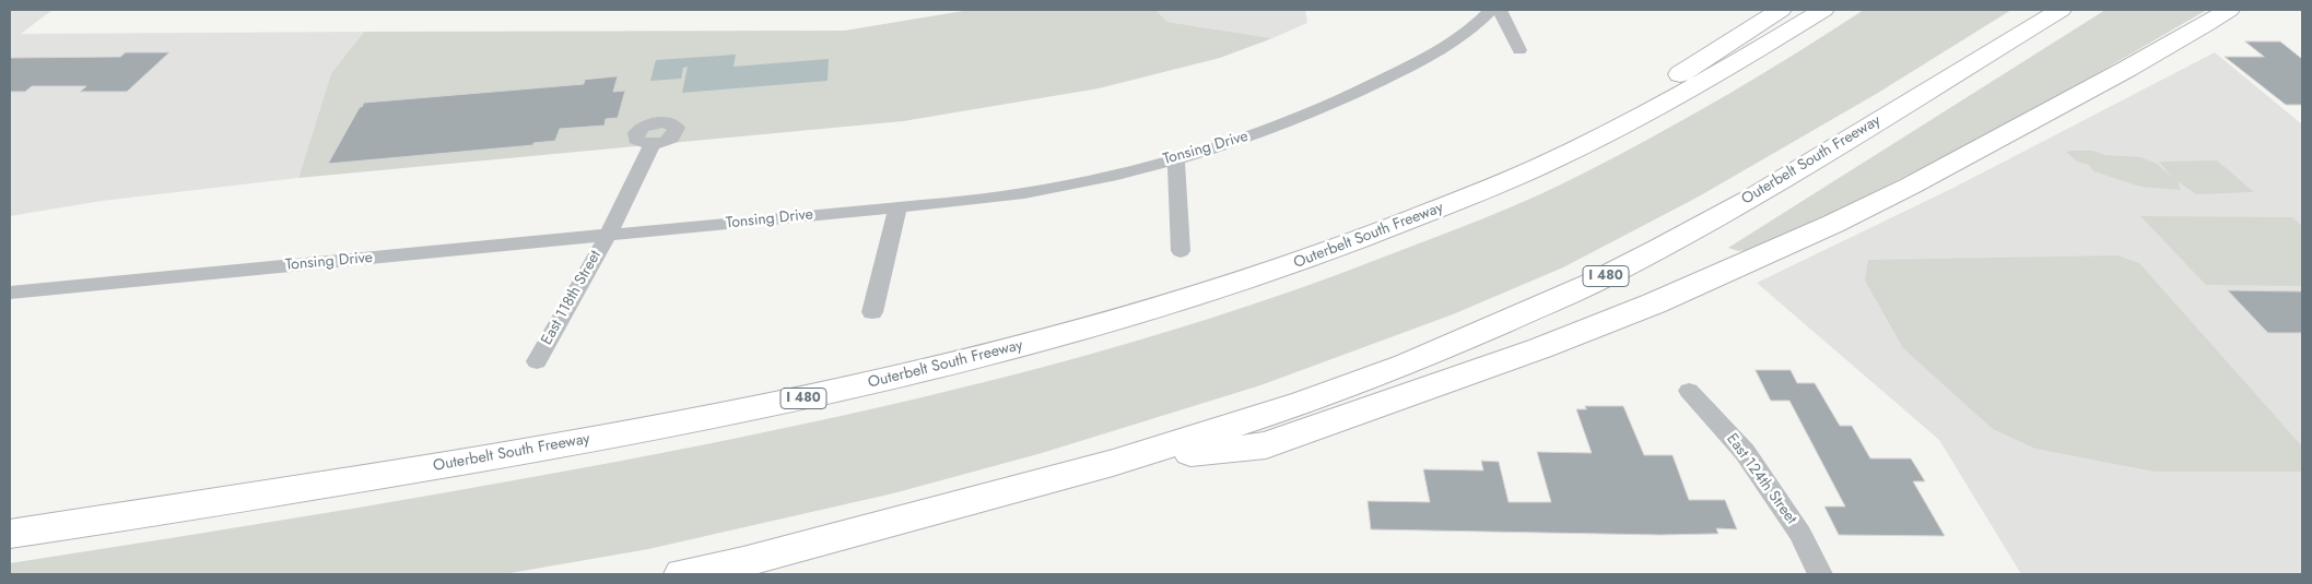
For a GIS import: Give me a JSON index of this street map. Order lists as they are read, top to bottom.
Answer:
{
  "streets": {
    "highway": ["Outerbelt South Freeway", "I 480"],
    "street": ["Tonsing Drive", "East 118th Street", "East 124th Street"]
  },
  "crossings": [
    ["Tonsing Drive", "East 118th Street"]
  ]
}
